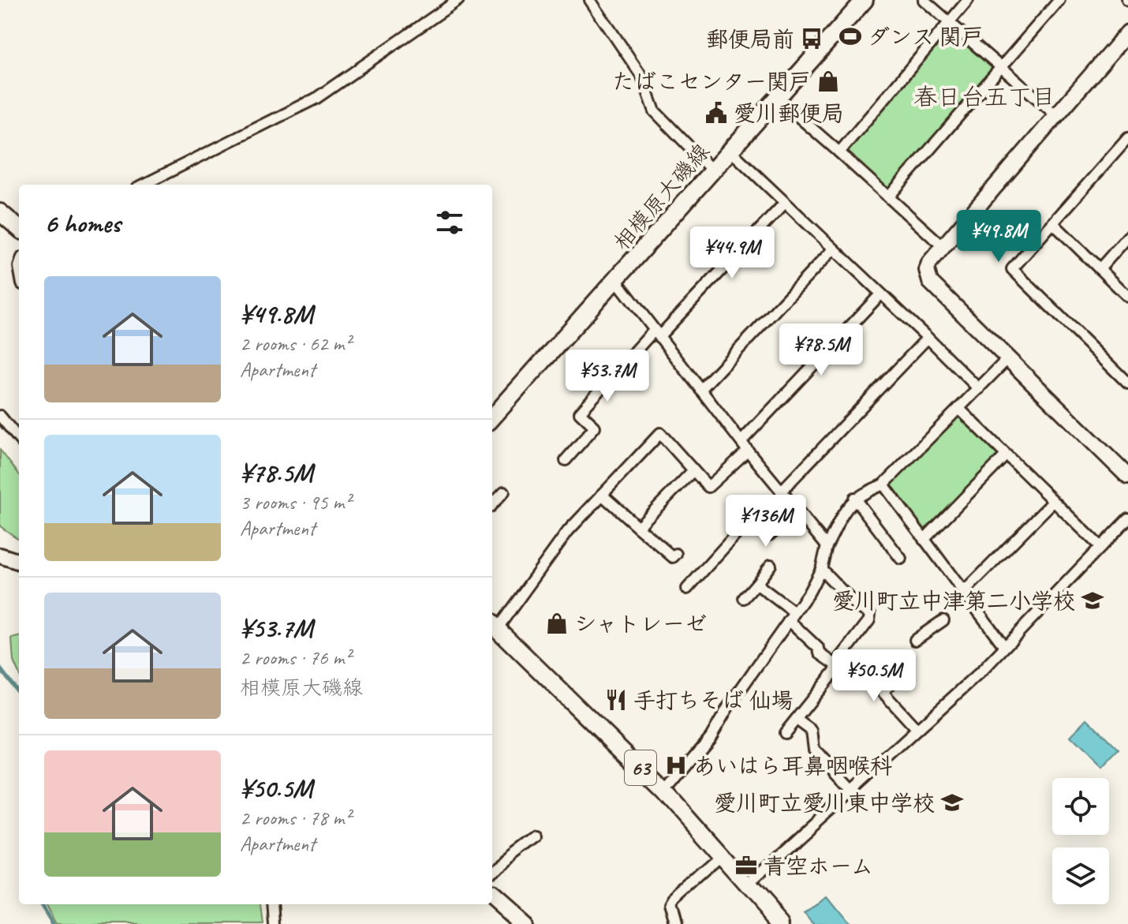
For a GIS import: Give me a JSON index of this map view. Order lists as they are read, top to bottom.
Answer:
{
  "streets": {
    "main road": ["相模原大磯線", "63"]
  },
  "districts": ["春日台五丁目"],
  "places": {
    "sports": ["ダンス 関戸"],
    "bus stop": ["郵便局前"],
    "shop": ["たばこセンター関戸", "シャトレーゼ"],
    "public building": ["愛川郵便局"],
    "school or university": ["愛川町立中津第二小学校", "愛川町立愛川東中学校"],
    "restaurant": ["手打ちそば 仙場"],
    "hospital": ["あいはら耳鼻咽喉科"],
    "office": ["青空ホーム"]
  },
  "page": {
    "heading": "6 homes",
    "price": [
      "¥49.8M",
      "¥44.9M",
      "¥78.5M",
      "¥53.7M",
      "¥136M",
      "¥50.5M"
    ],
    "list": [
      {
        "name": "¥49.8M",
        "note": "2 rooms · 62 m² · Apartment"
      },
      {
        "name": "¥78.5M",
        "note": "3 rooms · 95 m² · Apartment"
      },
      {
        "name": "¥53.7M",
        "note": "2 rooms · 76 m² · 相模原大磯線"
      },
      {
        "name": "¥50.5M",
        "note": "2 rooms · 78 m² · Apartment"
      }
    ]
  }
}
